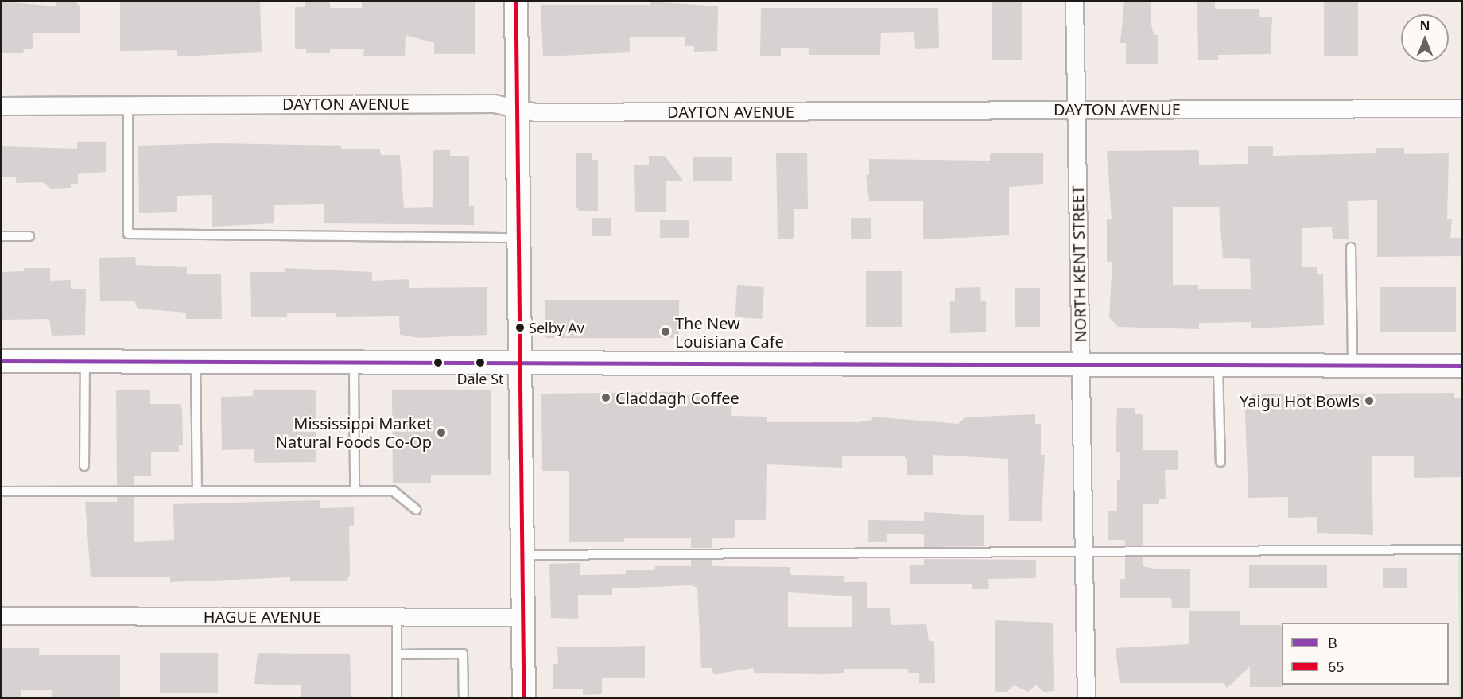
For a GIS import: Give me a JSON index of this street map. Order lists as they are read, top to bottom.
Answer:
{
  "streets": {
    "street": ["DAYTON AVENUE", "NORTH KENT STREET", "HAGUE AVENUE"]
  },
  "crossings": [
    ["DAYTON AVENUE", "NORTH KENT STREET"]
  ],
  "places": [
    "Selby Av",
    "The New Louisiana Cafe",
    "Dale St",
    "Claddagh Coffee",
    "Yaigu Hot Bowls",
    "Mississippi Market Natural Foods Co-Op"
  ],
  "lines": ["transit line 65", "transit line B"],
  "legend": ["B", "65"],
  "north": "top"
}
